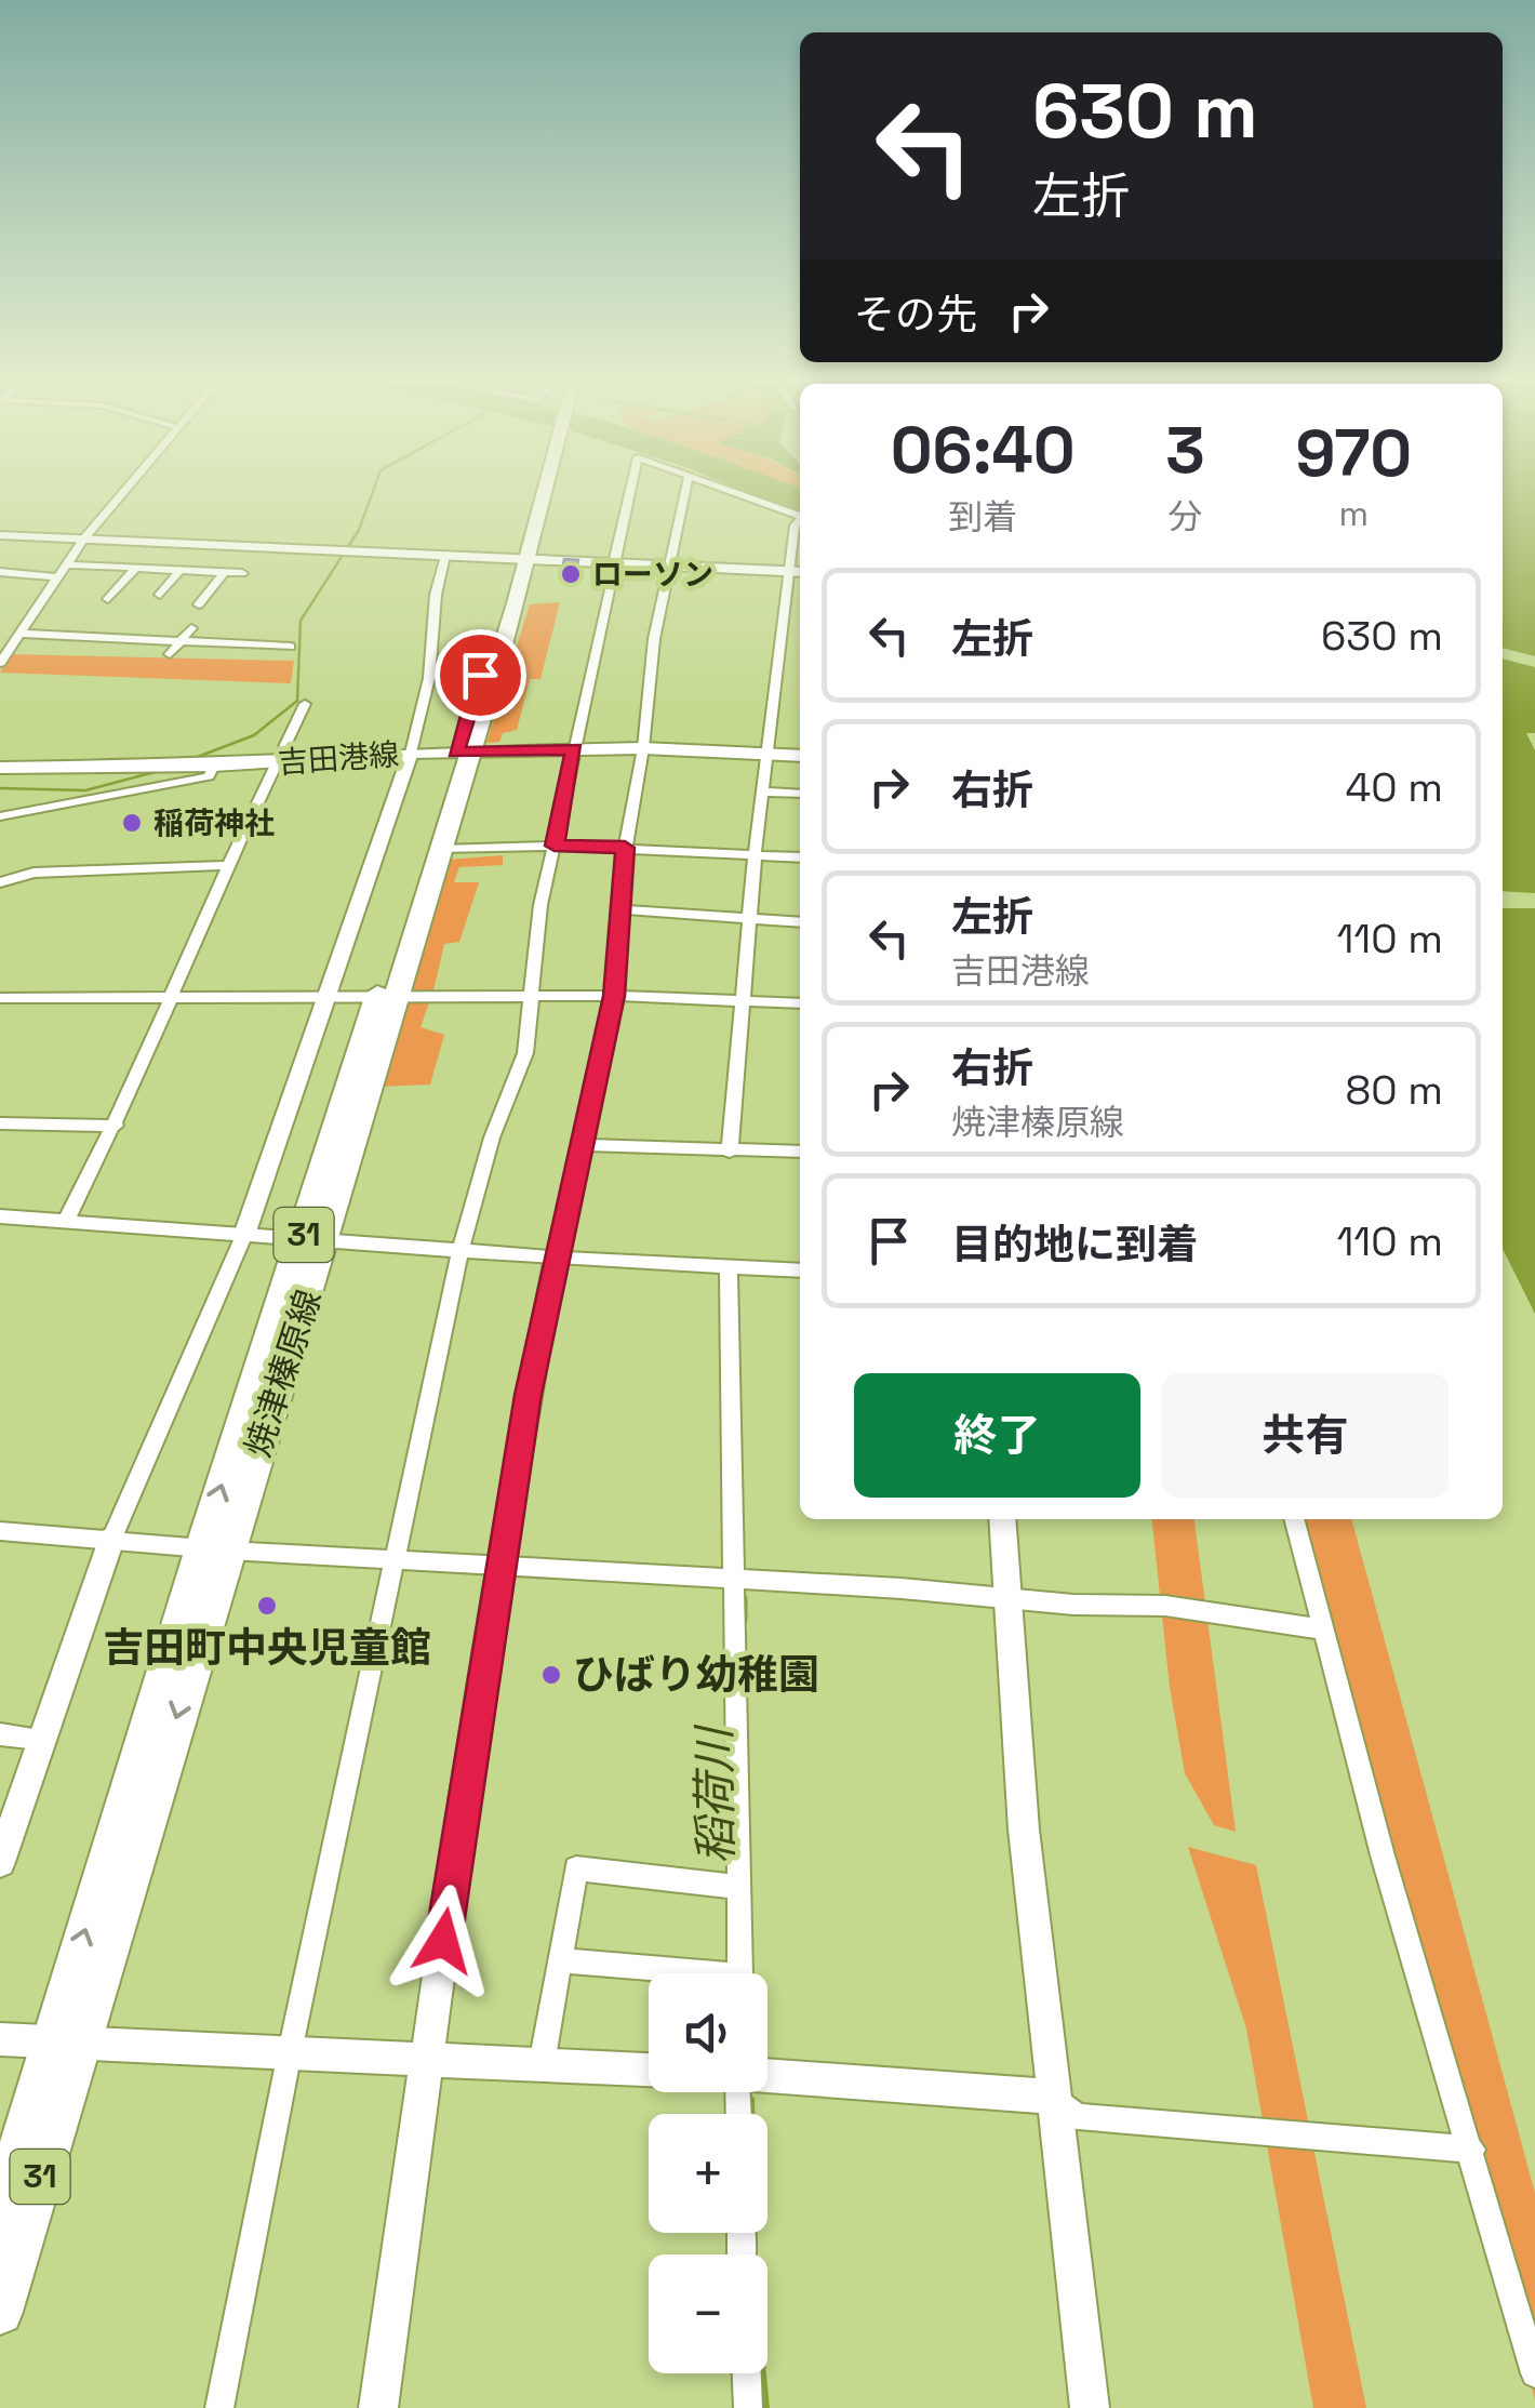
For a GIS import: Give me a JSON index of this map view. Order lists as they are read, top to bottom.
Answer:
{
  "streets": {
    "main road": ["吉田港線", "31", "焼津榛原線"]
  },
  "crossings": [
    ["吉田港線", "焼津榛原線"]
  ],
  "water": ["稻荷川"],
  "places": [
    "ローソン",
    "稲荷神社",
    "吉田町中央児童館",
    "ひばり幼稚園"
  ],
  "page": {
    "turn": ["630 m", "左折"],
    "then": "その先",
    "eta": [
      "06:40",
      "到着",
      "3",
      "分",
      "970",
      "m"
    ],
    "list": [
      {
        "name": "左折",
        "value": "630 m"
      },
      {
        "name": "右折",
        "value": "40 m"
      },
      {
        "name": "左折",
        "note": "吉田港線",
        "value": "110 m"
      },
      {
        "name": "右折",
        "note": "焼津榛原線",
        "value": "80 m"
      },
      {
        "name": "目的地に到着",
        "value": "110 m"
      }
    ],
    "buttons": ["終了", "共有"],
    "map_buttons": ["+", "−"]
  }
}
